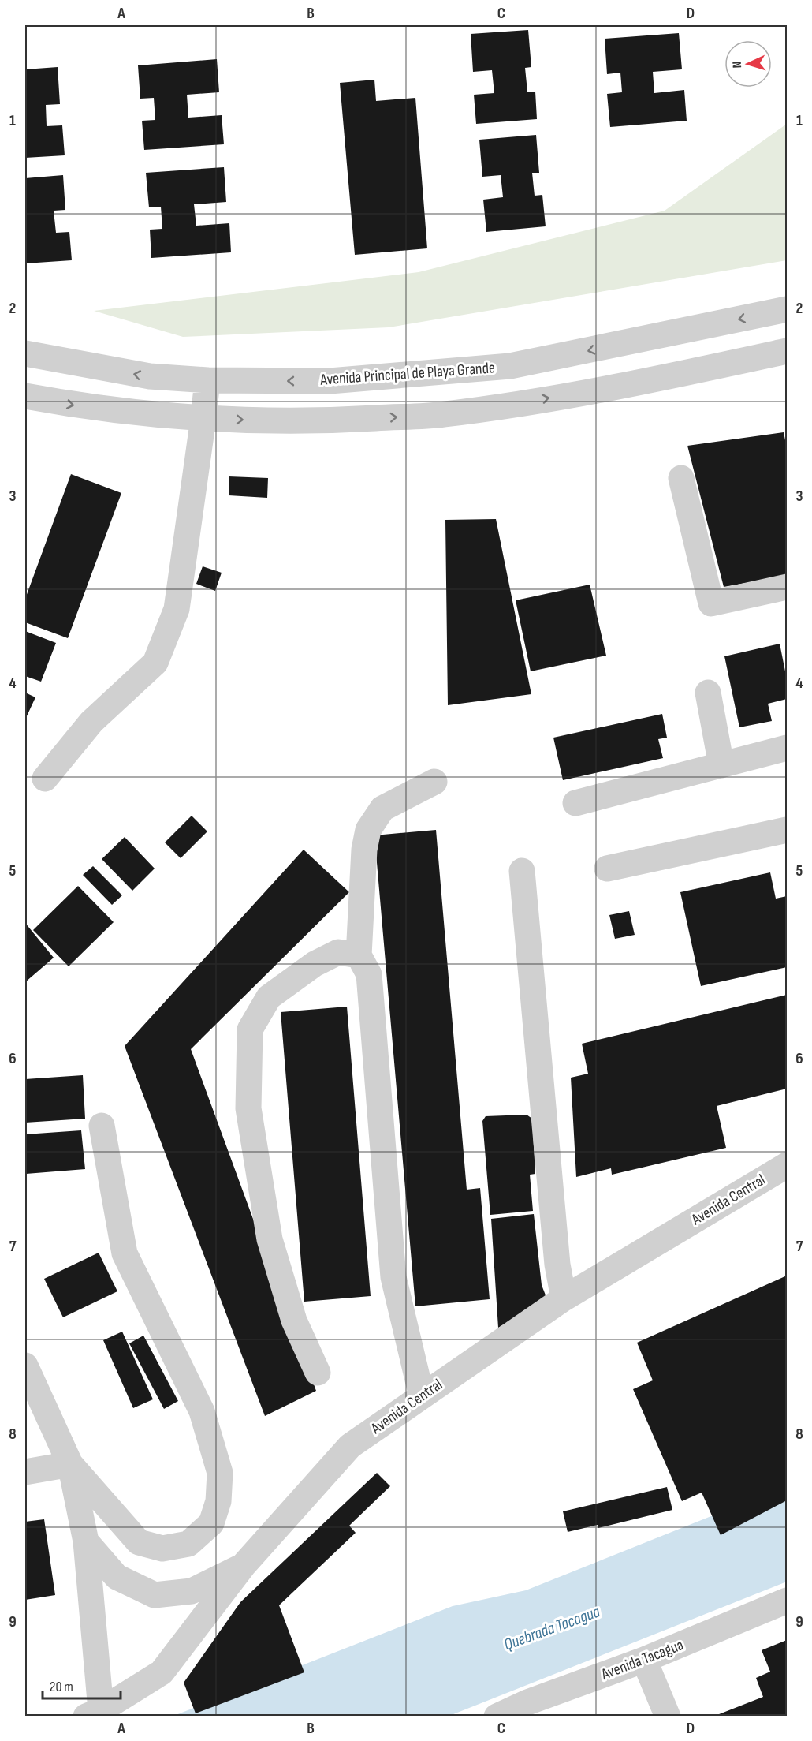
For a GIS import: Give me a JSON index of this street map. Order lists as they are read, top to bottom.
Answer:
{
  "streets": {
    "street": ["Avenida Principal de Playa Grande", "Avenida Central", "Avenida Tacagua"]
  },
  "water": ["Quebrada Tacagua"],
  "scale_bar": "20 m",
  "north": "left",
  "grid": {
    "columns": [
      "A",
      "B",
      "C",
      "D"
    ],
    "rows": [
      "1",
      "2",
      "3",
      "4",
      "5",
      "6",
      "7",
      "8",
      "9"
    ]
  }
}
